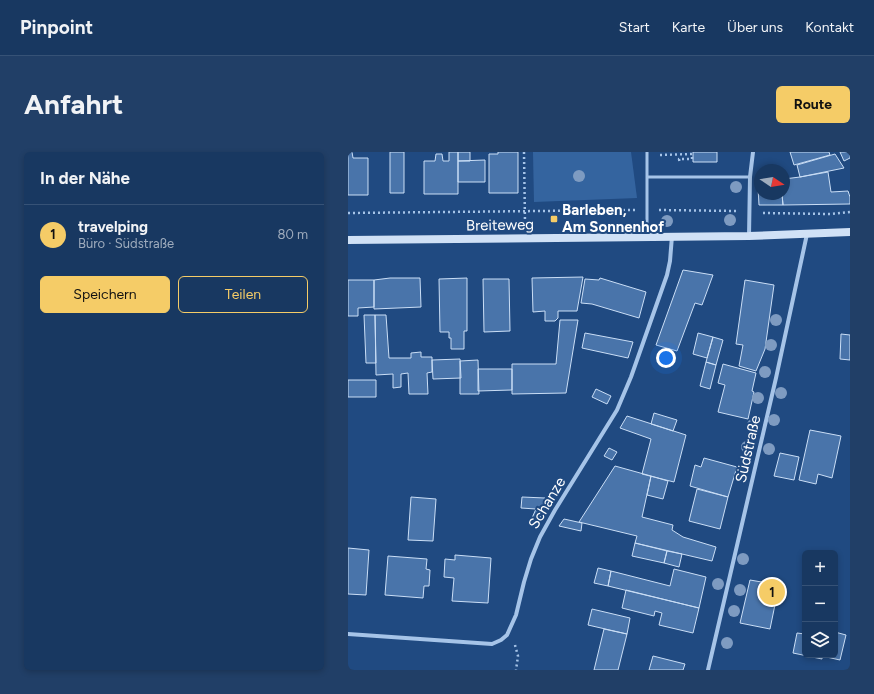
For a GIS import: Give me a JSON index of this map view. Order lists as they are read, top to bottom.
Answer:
{
  "streets": {
    "street": ["Breiteweg", "Südstraße", "Schanze"]
  },
  "crossings": [
    ["Breiteweg", "Südstraße"],
    ["Breiteweg", "Schanze"]
  ],
  "places": {
    "transit": ["Barleben, Am Sonnenhof"]
  },
  "north": "right",
  "page": {
    "header": "Pinpoint",
    "nav": [
      "Start",
      "Karte",
      "Über uns",
      "Kontakt"
    ],
    "buttons": [
      "Route",
      ["Speichern", "Teilen"]
    ],
    "title": "Anfahrt",
    "heading": "In der Nähe",
    "list": [
      {
        "mark": "1",
        "name": "travelping",
        "note": "Büro · Südstraße",
        "value": "80 m"
      }
    ],
    "map_buttons": ["+", "−"],
    "pins": "1"
  }
}
